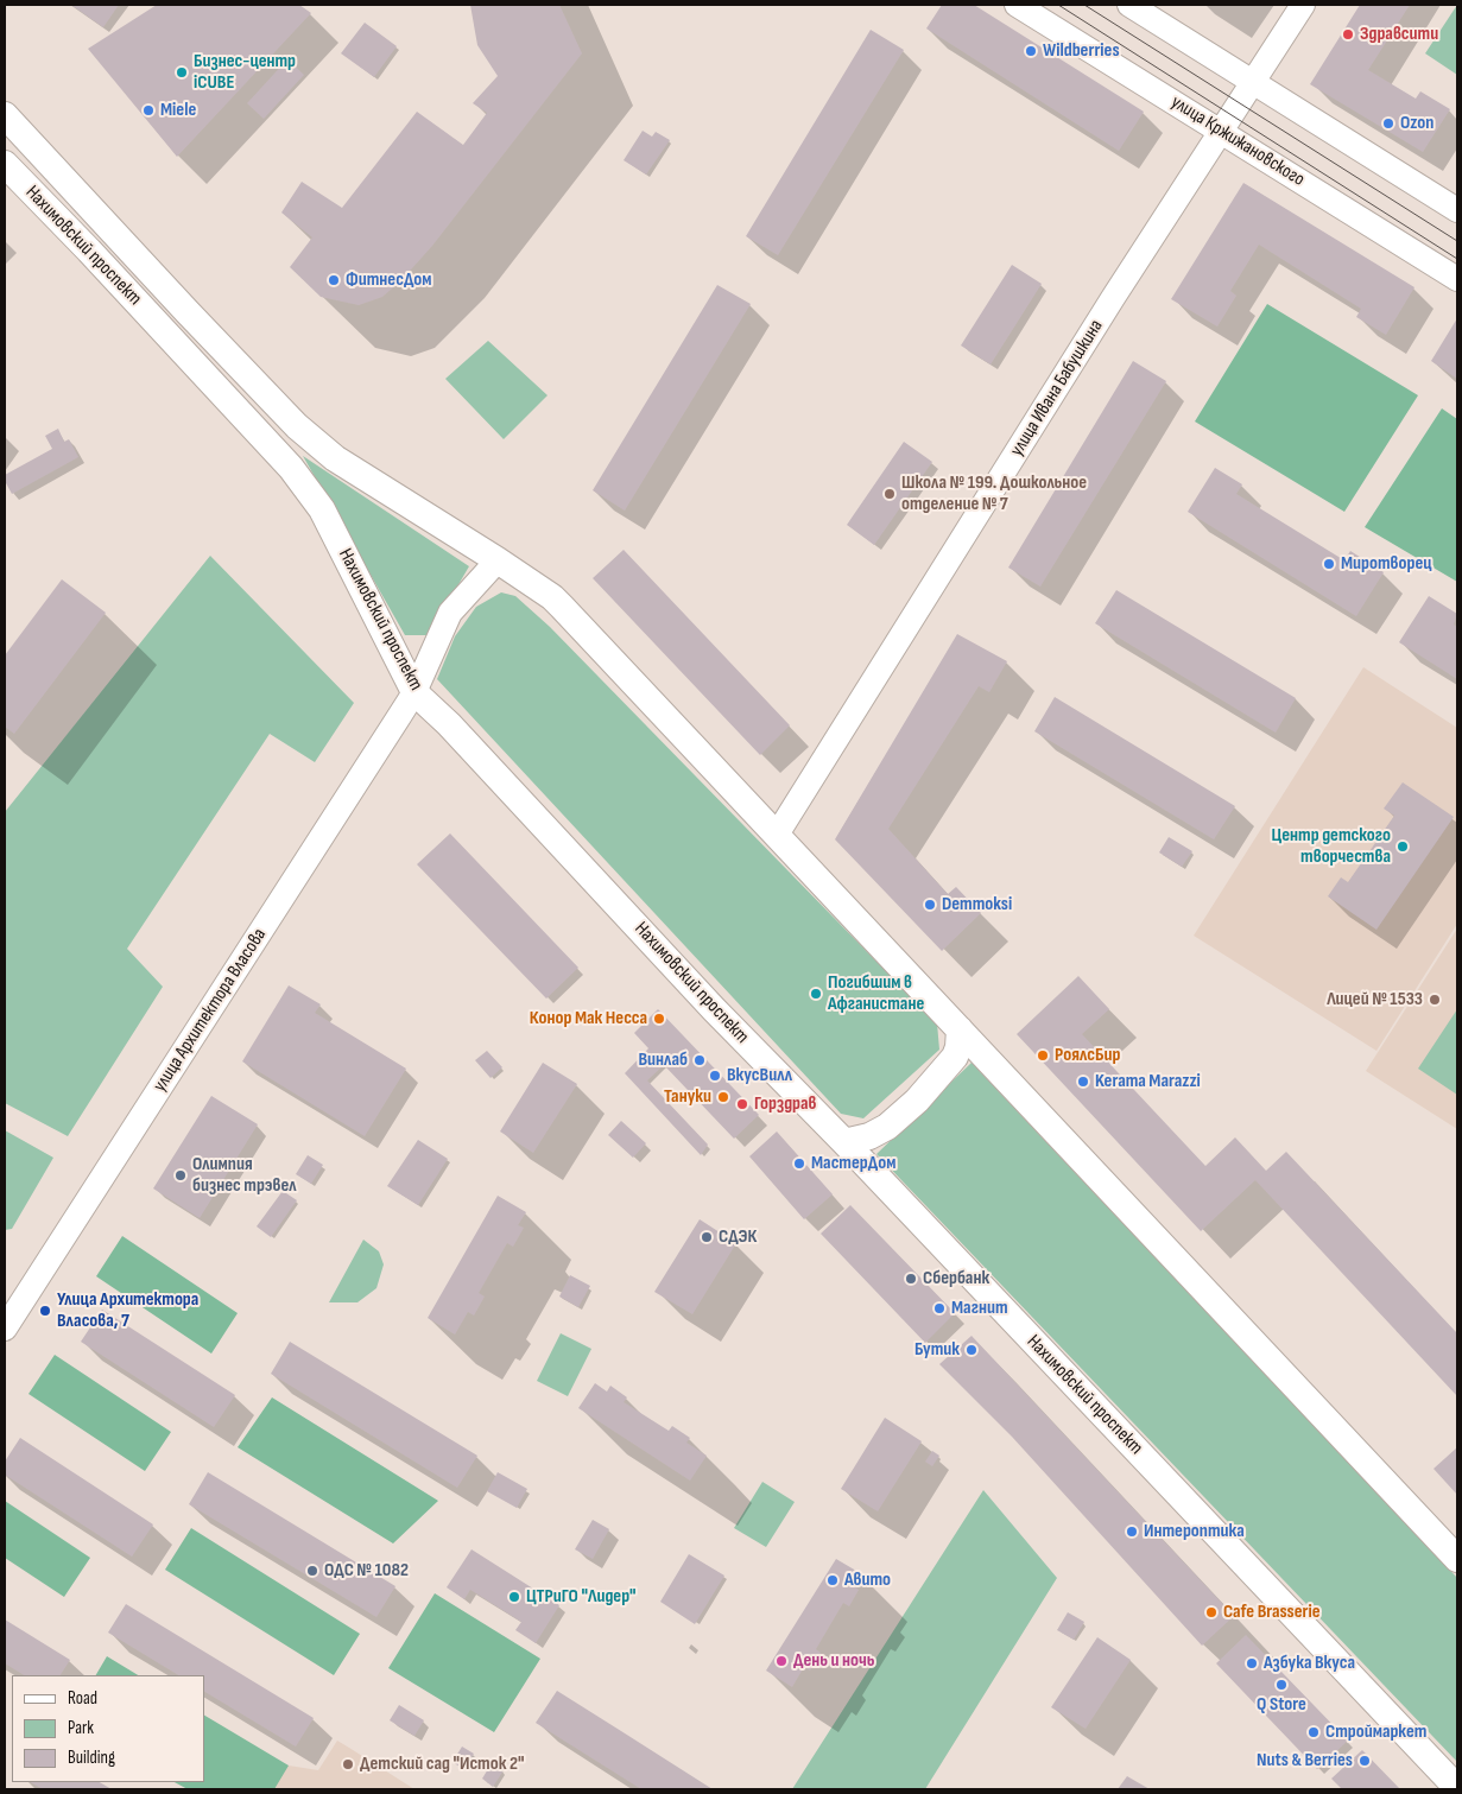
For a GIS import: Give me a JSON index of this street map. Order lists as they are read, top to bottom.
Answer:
{
  "streets": {
    "main road": ["Нахимовский проспект"],
    "street": ["улица Кржижановского", "улица Ивана Бабушкина", "улица Архитектора Власова"]
  },
  "crossings": [
    ["улица Кржижановского", "улица Ивана Бабушкина"],
    ["Нахимовский проспект", "улица Ивана Бабушкина"],
    ["Нахимовский проспект", "улица Архитектора Власова"]
  ],
  "places": [
    "Здравсити",
    "Wildberries",
    "Бизнес-центр iCUBE",
    "Miele",
    "Ozon",
    "ФитнесДом",
    "Школа № 199. Дошкольное отделение № 7",
    "Миротворец",
    "Центр детского творчества",
    "Demmoksi",
    "Погибшим в Афганистане",
    "Лицей № 1533",
    "Конор Мак Несса",
    "РоялсБир",
    "Винлаб",
    "ВкусВилл",
    "Kerama Marazzi",
    "Тануки",
    "Горздрав",
    "МастерДом",
    "Олимпия бизнес трэвел",
    "СДЭК",
    "Сбербанк",
    "Магнит",
    "Улица Архитектора Власова, 7",
    "Бутик",
    "Интероптика",
    "ОДС № 1082",
    "Авито",
    "ЦТРиГО \"Лидер\"",
    "Cafe Brasserie",
    "День и ночь",
    "Азбука Вкуса",
    "Q Store",
    "Строймаркет",
    "Nuts & Berries",
    "Детский сад \"Исток 2\""
  ],
  "legend": ["Road", "Park", "Building"]
}
